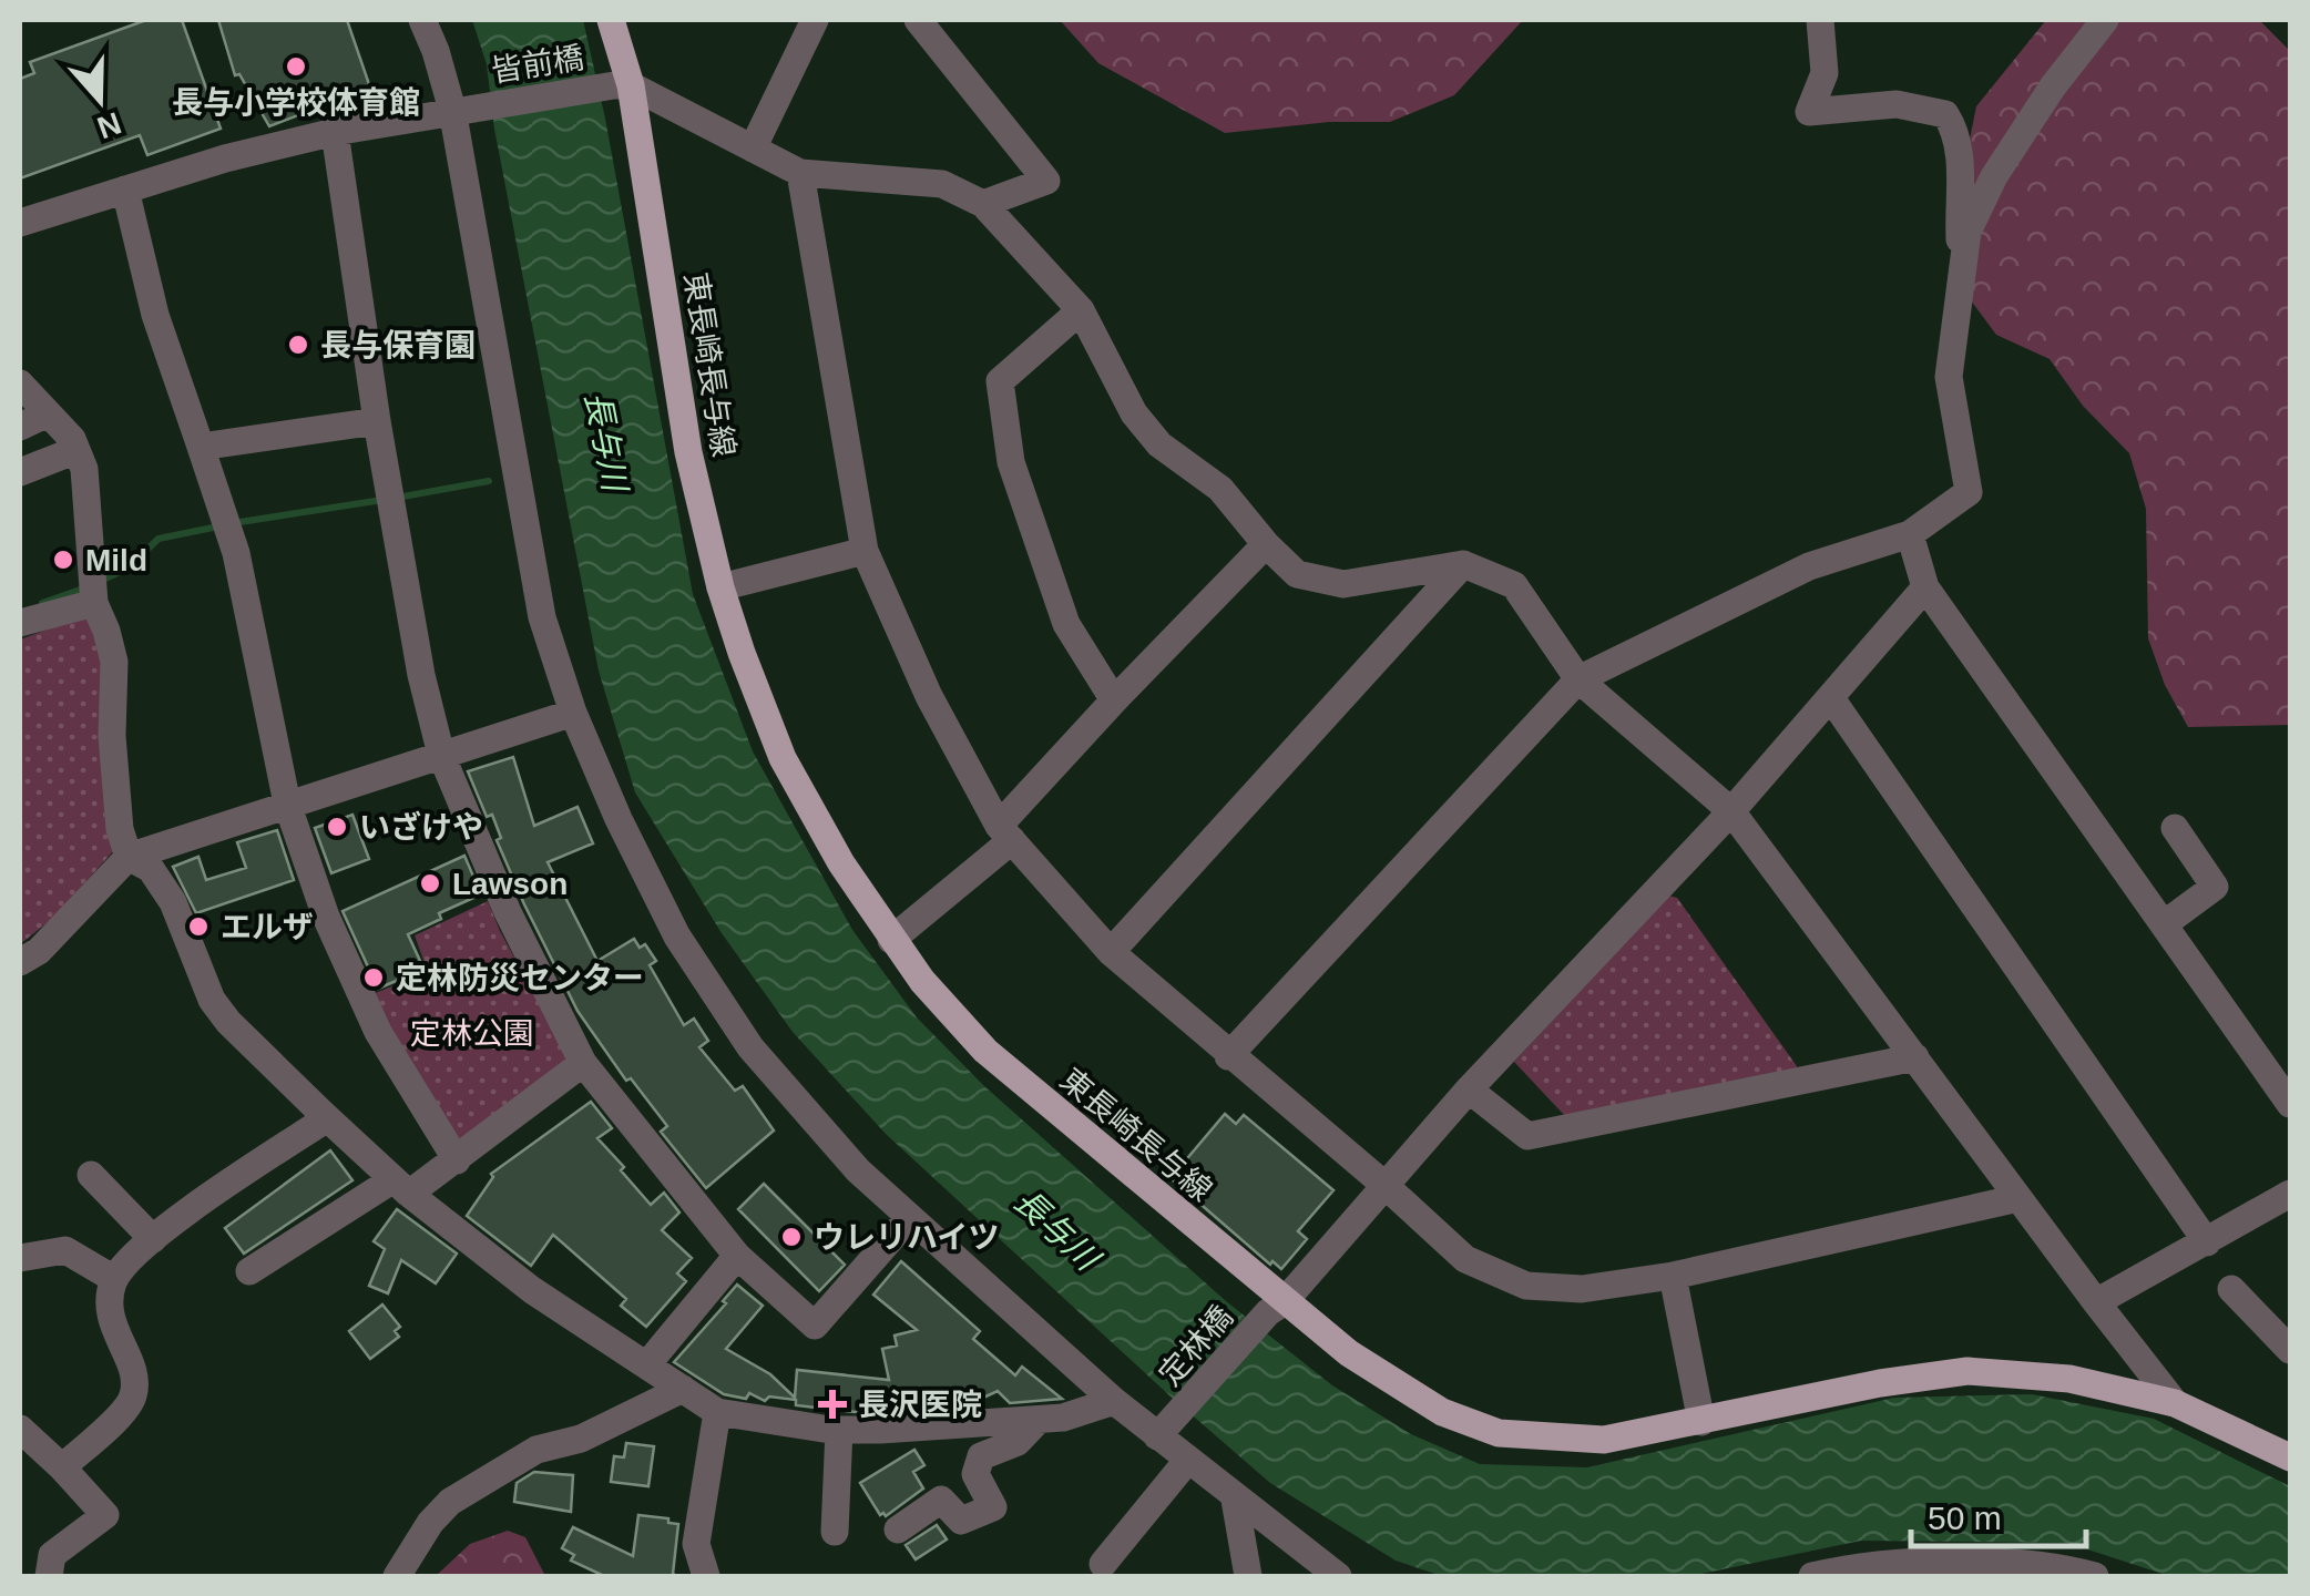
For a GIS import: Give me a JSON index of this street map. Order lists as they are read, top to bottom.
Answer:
{
  "streets": {
    "main road": ["東長崎長与線"],
    "street": ["皆前橋", "定林橋"]
  },
  "crossings": [
    ["皆前橋", "東長崎長与線"],
    ["東長崎長与線", "定林橋"]
  ],
  "water": ["長与川"],
  "parks": ["定林公園"],
  "places": {
    "other": [
      "長与小学校体育館",
      "長与保育園",
      "Mild",
      "いざけや",
      "Lawson",
      "エルザ",
      "定林防災センター",
      "ウレリハイツ"
    ],
    "health": ["長沢医院"]
  },
  "scale_bar": "50 m",
  "north": "bottom"
}
